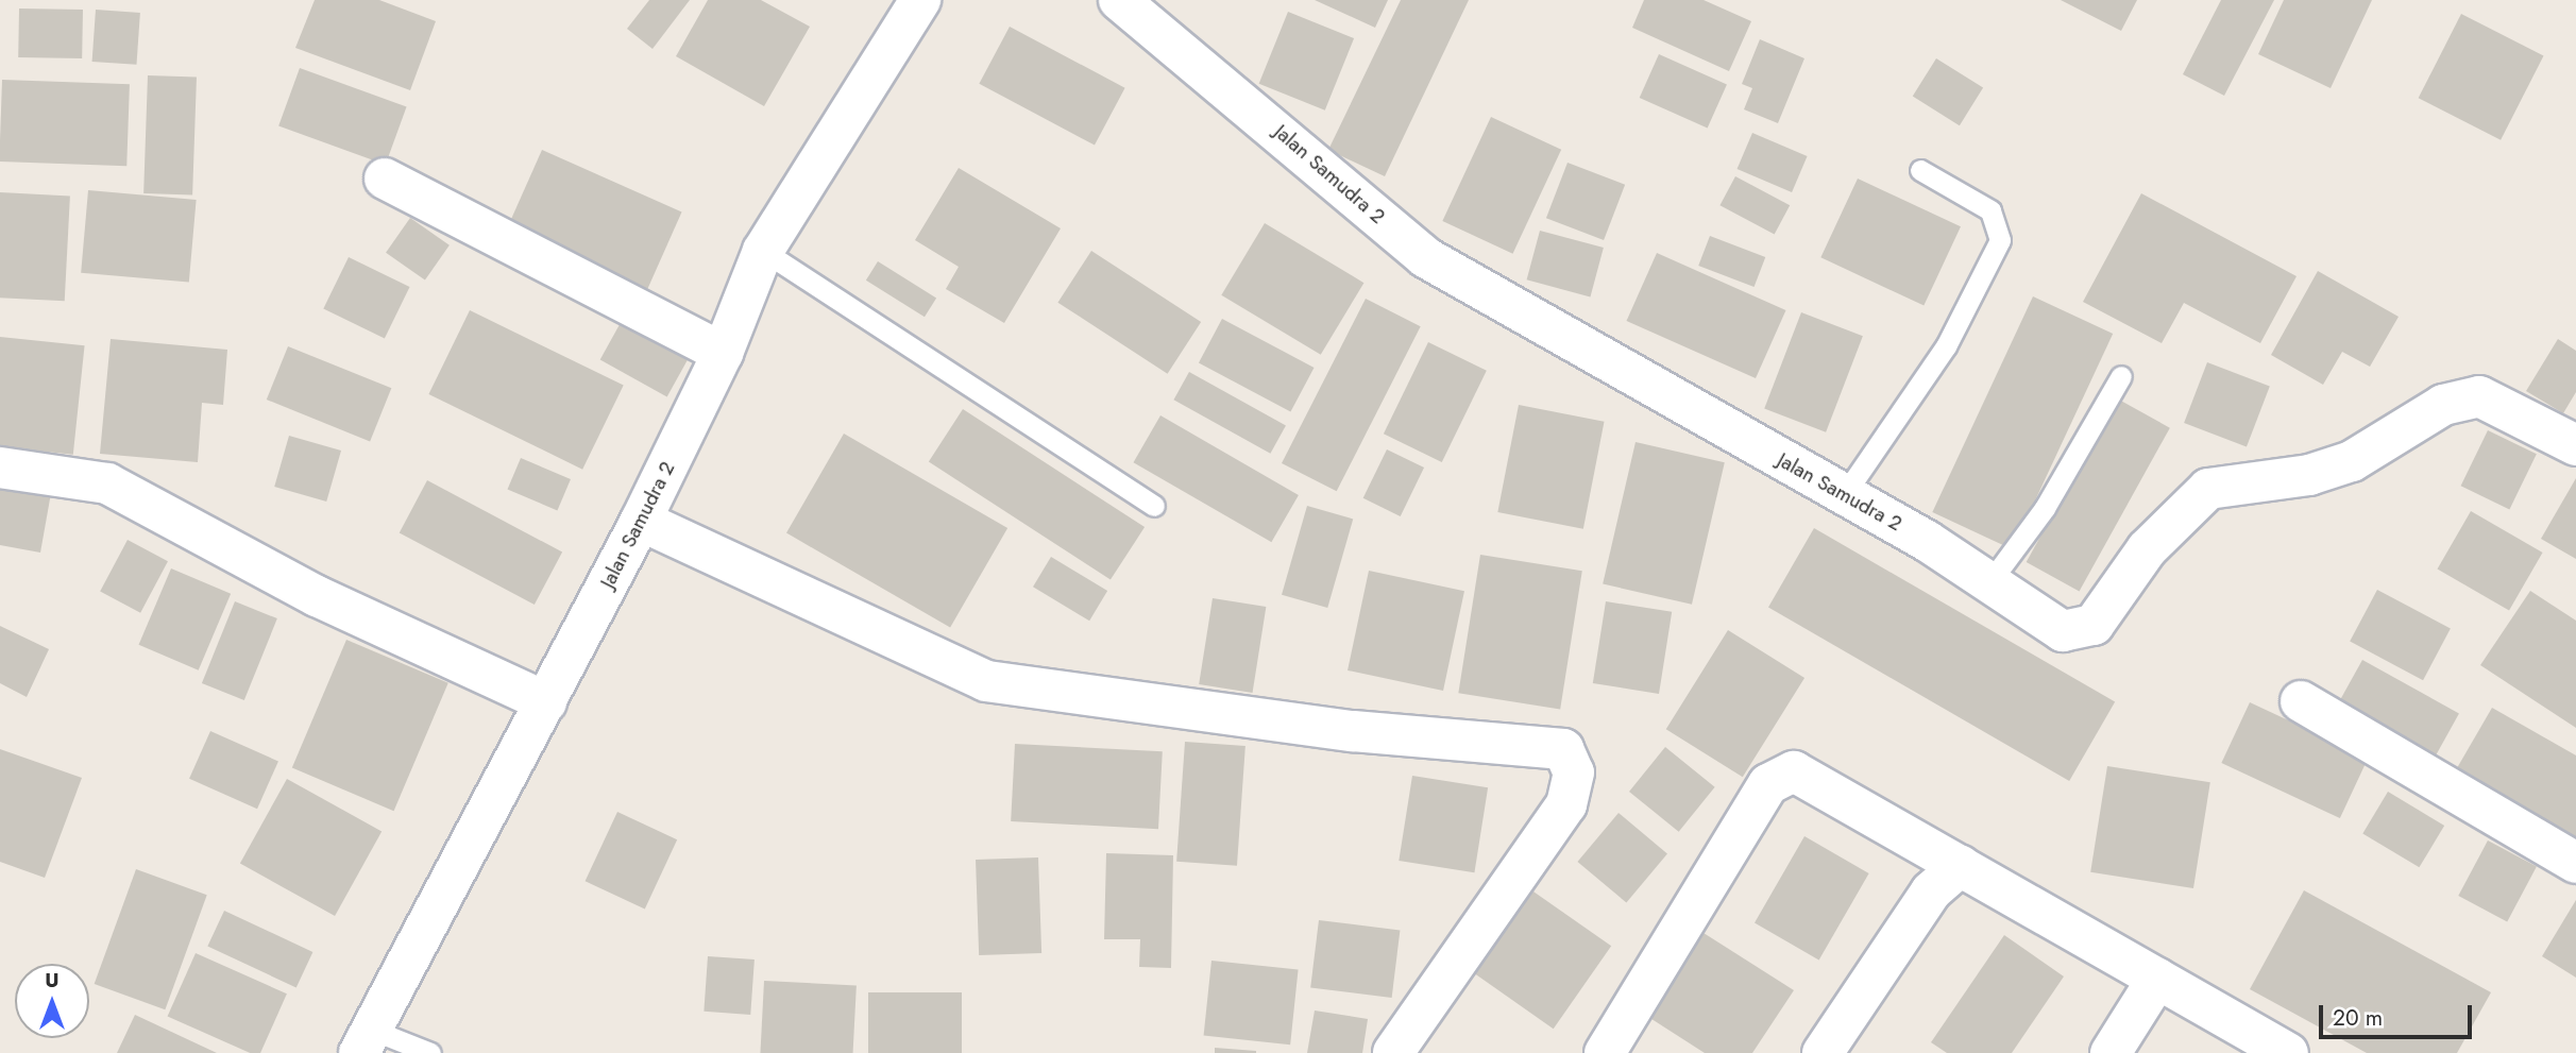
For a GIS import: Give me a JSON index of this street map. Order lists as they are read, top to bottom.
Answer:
{
  "streets": {
    "street": ["Jalan Samudra 2"]
  },
  "scale_bar": "20 m",
  "north": "top"
}
